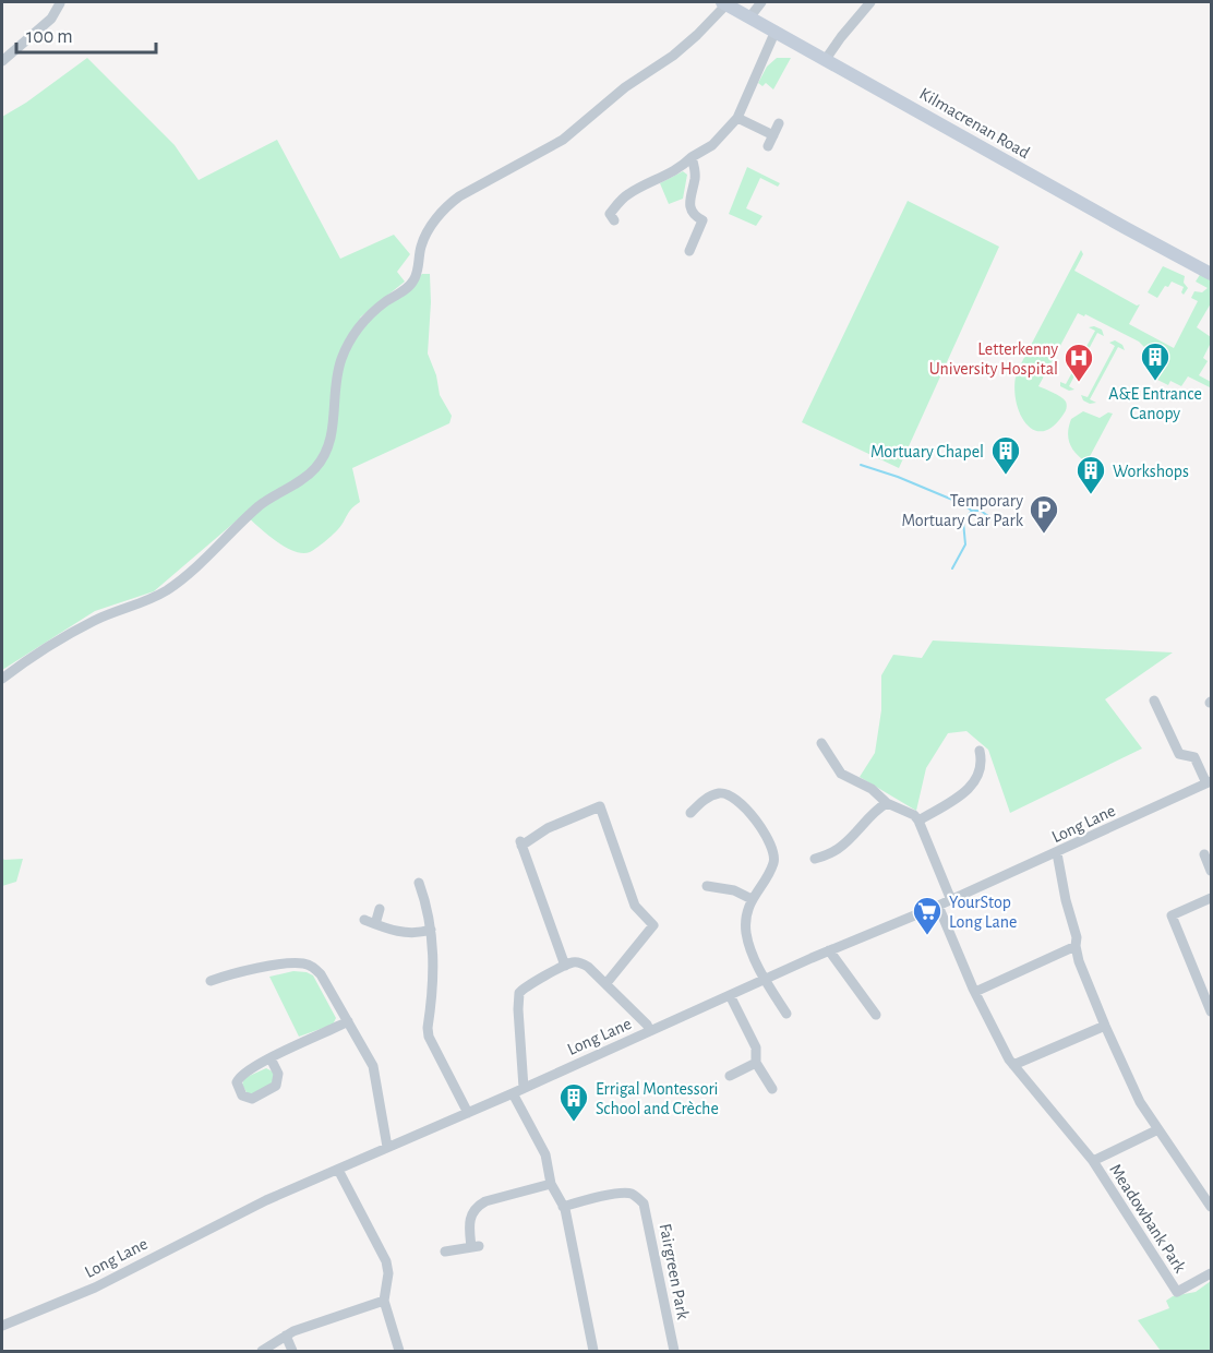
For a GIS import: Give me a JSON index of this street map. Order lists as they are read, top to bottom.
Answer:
{
  "streets": {
    "main road": ["Kilmacrenan Road"],
    "street": ["Long Lane", "Meadowbank Park", "Fairgreen Park"]
  },
  "crossings": [
    ["Long Lane", "Meadowbank Park"]
  ],
  "places": {
    "building": [
      "A&E Entrance Canopy",
      "Mortuary Chapel",
      "Workshops",
      "Errigal Montessori School and Crèche"
    ],
    "hospital": ["Letterkenny University Hospital"],
    "parking": ["Temporary Mortuary Car Park"],
    "supermarket": ["YourStop Long Lane"]
  },
  "scale_bar": "100 m"
}
